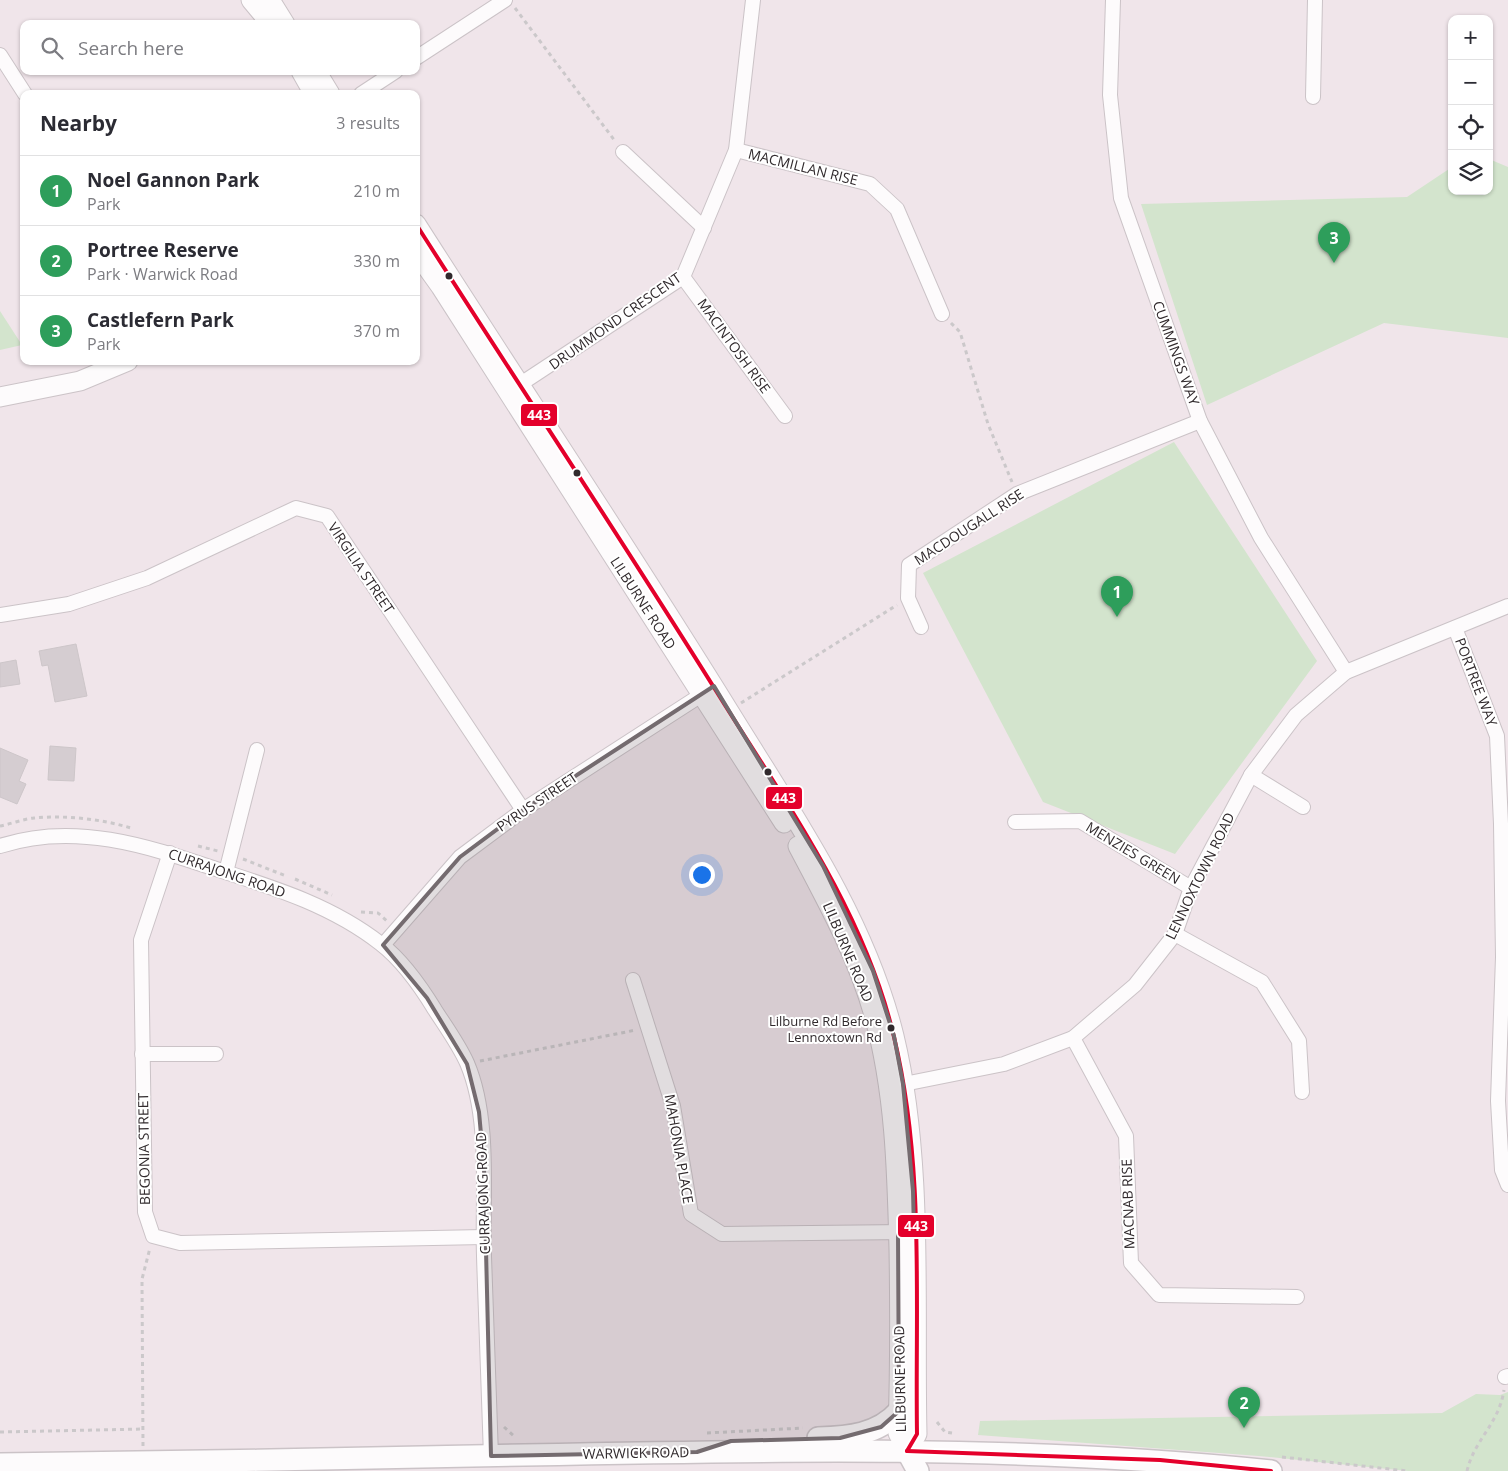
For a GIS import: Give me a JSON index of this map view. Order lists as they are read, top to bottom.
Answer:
{
  "streets": {
    "main road": ["WARWICK ROAD"],
    "street": [
      "MACMILLAN RISE",
      "DRUMMOND CRESCENT",
      "MACINTOSH RISE",
      "CUMMINGS WAY",
      "MACDOUGALL RISE",
      "VIRGILIA STREET",
      "LILBURNE ROAD",
      "PORTREE WAY",
      "PYRUS STREET",
      "MENZIES GREEN",
      "CURRAJONG ROAD",
      "LENNOXTOWN ROAD",
      "BEGONIA STREET",
      "MAHONIA PLACE",
      "MACNAB RISE"
    ]
  },
  "crossings": [
    ["MACMILLAN RISE", "DRUMMOND CRESCENT"],
    ["DRUMMOND CRESCENT", "MACINTOSH RISE"],
    ["DRUMMOND CRESCENT", "LILBURNE ROAD"],
    ["CUMMINGS WAY", "MACDOUGALL RISE"],
    ["CUMMINGS WAY", "LENNOXTOWN ROAD"],
    ["VIRGILIA STREET", "PYRUS STREET"],
    ["LILBURNE ROAD", "PYRUS STREET"],
    ["LILBURNE ROAD", "LENNOXTOWN ROAD"],
    ["LILBURNE ROAD", "MAHONIA PLACE"],
    ["LILBURNE ROAD", "WARWICK ROAD"],
    ["PORTREE WAY", "LENNOXTOWN ROAD"],
    ["PYRUS STREET", "CURRAJONG ROAD"],
    ["MENZIES GREEN", "LENNOXTOWN ROAD"],
    ["CURRAJONG ROAD", "BEGONIA STREET"],
    ["CURRAJONG ROAD", "WARWICK ROAD"],
    ["LENNOXTOWN ROAD", "MACNAB RISE"]
  ],
  "places": ["Lilburne Rd Before Lennoxtown Rd"],
  "lines": ["transit line 443"],
  "page": {
    "map_buttons": ["+", "−"],
    "search": "Search here",
    "heading": ["Nearby", "3 results"],
    "list": [
      {
        "mark": "1",
        "name": "Noel Gannon Park",
        "note": "Park",
        "value": "210 m"
      },
      {
        "mark": "2",
        "name": "Portree Reserve",
        "note": "Park · Warwick Road",
        "value": "330 m"
      },
      {
        "mark": "3",
        "name": "Castlefern Park",
        "note": "Park",
        "value": "370 m"
      }
    ],
    "pins": ["3", "1", "2"]
  }
}
